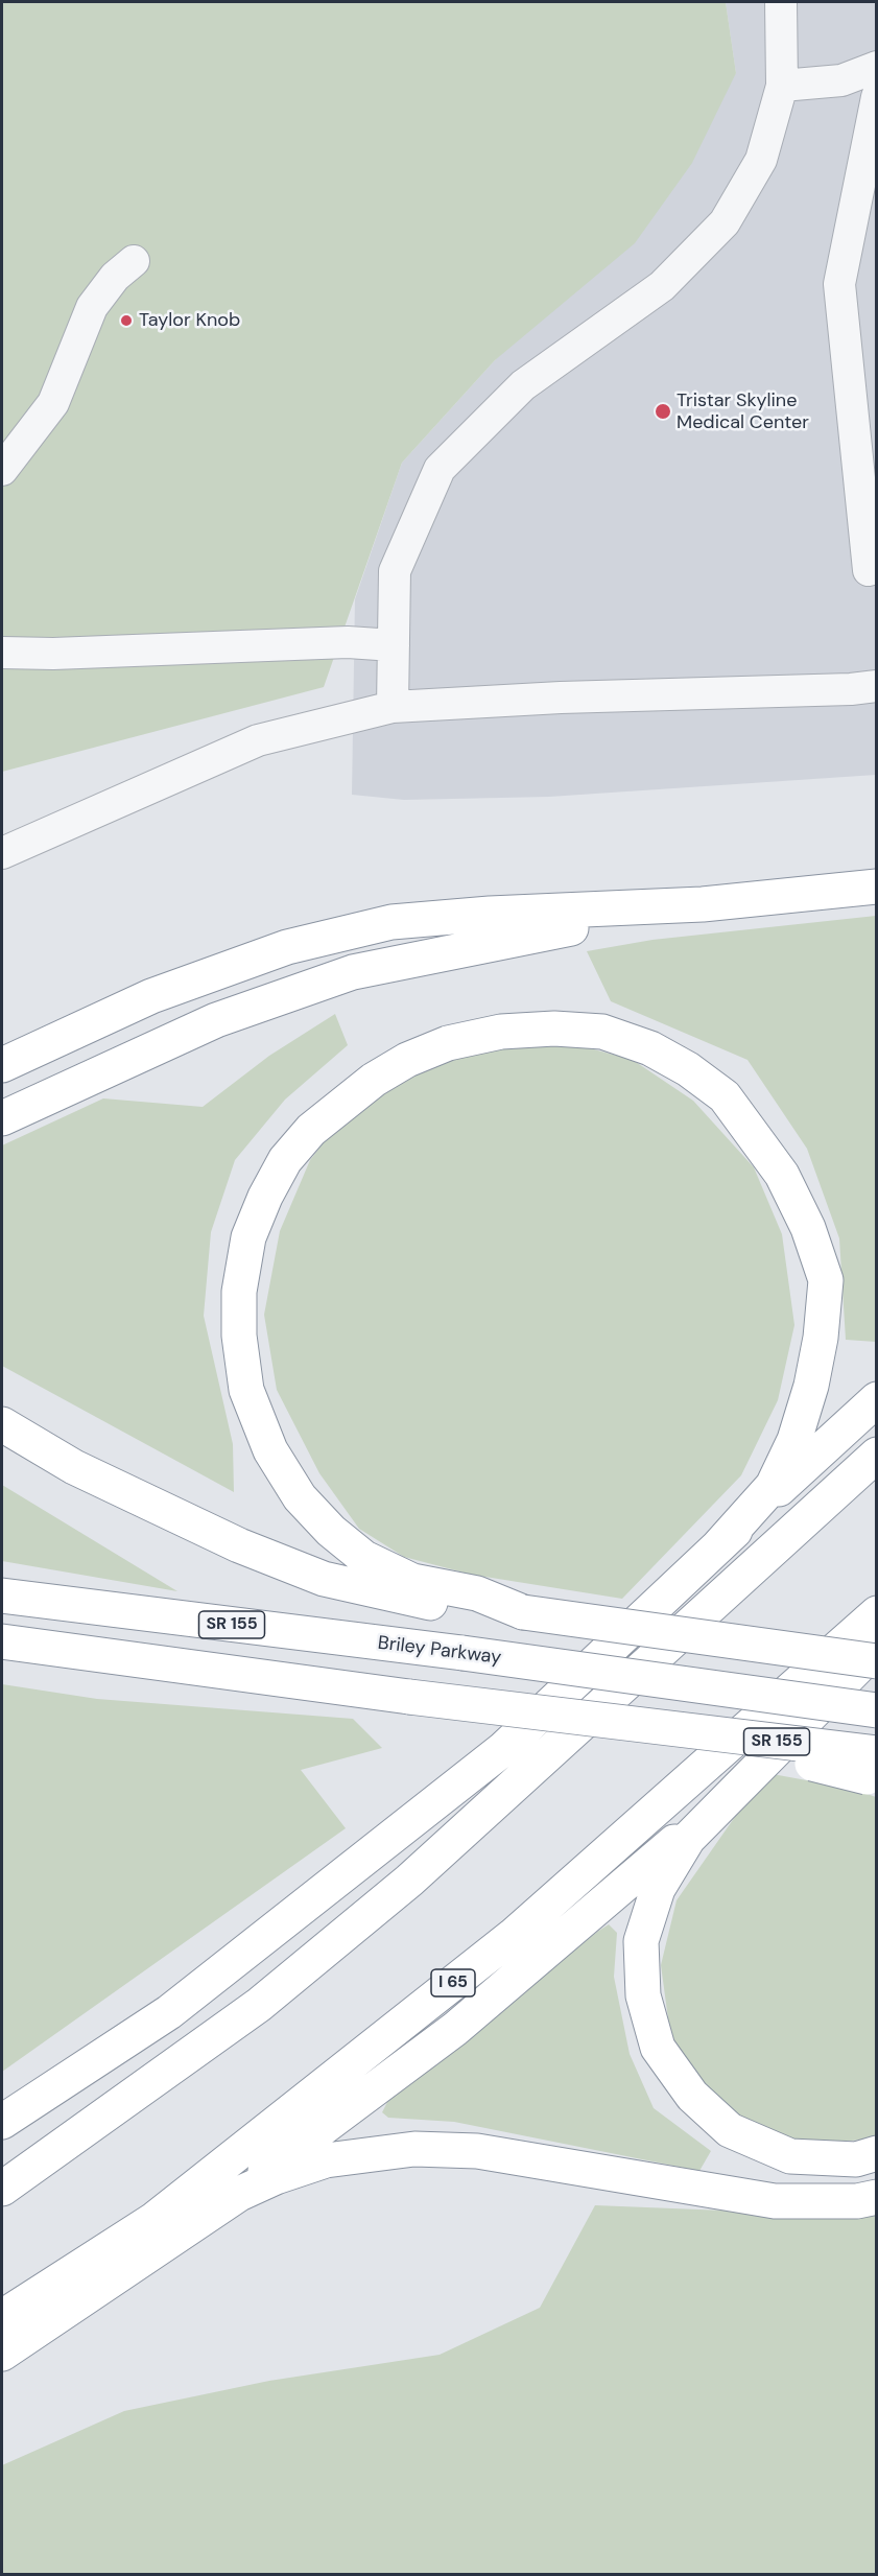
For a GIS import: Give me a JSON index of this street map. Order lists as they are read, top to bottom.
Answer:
{
  "streets": {
    "highway": ["SR 155", "Briley Parkway", "I 65"]
  },
  "places": ["Taylor Knob", "Tristar Skyline Medical Center"]
}
